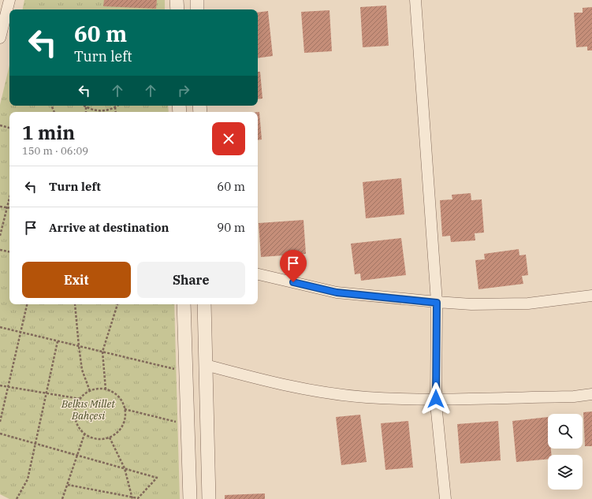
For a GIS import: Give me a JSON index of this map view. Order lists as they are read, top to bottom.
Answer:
{
  "parks": ["Belkıs Millet Bahçesi"],
  "page": {
    "turn": ["60 m", "Turn left"],
    "heading": ["1 min", "150 m · 06:09"],
    "list": [
      {
        "name": "Turn left",
        "value": "60 m"
      },
      {
        "name": "Arrive at destination",
        "value": "90 m"
      }
    ],
    "buttons": ["Exit", "Share"]
  }
}
